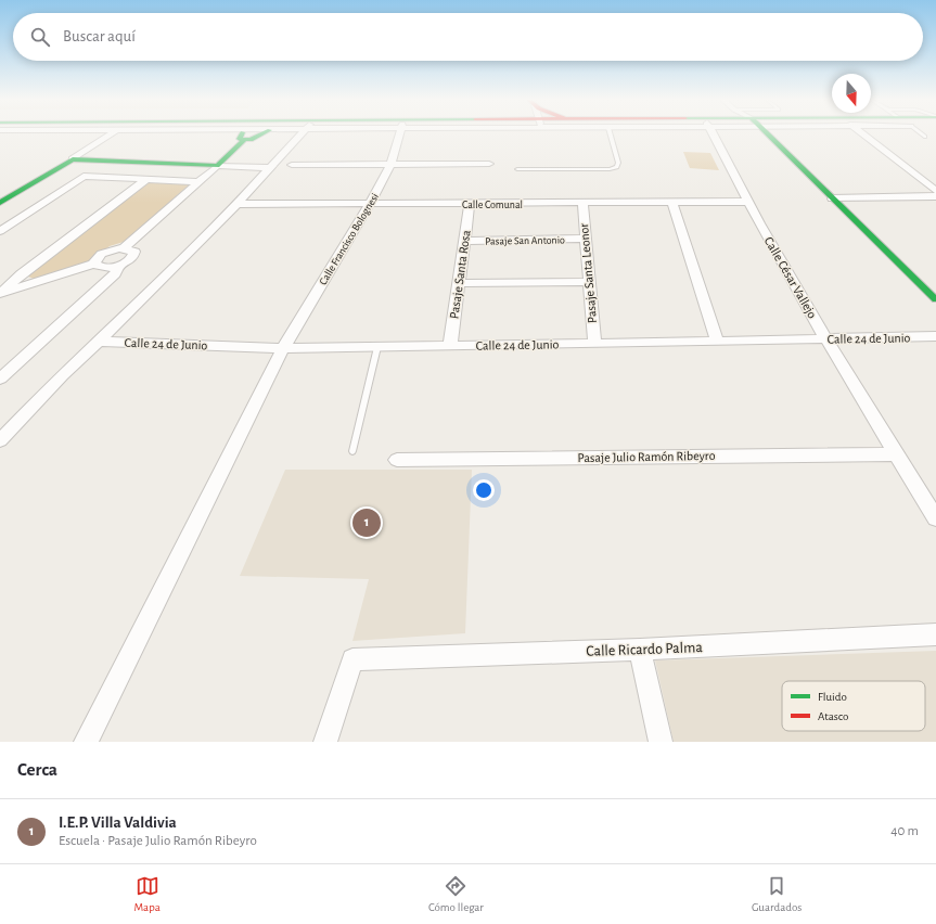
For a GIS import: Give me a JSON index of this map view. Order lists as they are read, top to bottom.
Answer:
{
  "streets": {
    "street": [
      "Calle Comunal",
      "Calle Francisco Bolognesi",
      "Pasaje San Antonio",
      "Pasaje Santa Leonor",
      "Pasaje Santa Rosa",
      "Calle César Vallejo",
      "Calle 24 de Junio",
      "Pasaje Julio Ramón Ribeyro",
      "Calle Ricardo Palma"
    ]
  },
  "crossings": [
    ["Calle Comunal", "Calle Francisco Bolognesi"],
    ["Calle Comunal", "Pasaje Santa Leonor"],
    ["Calle Comunal", "Pasaje Santa Rosa"],
    ["Calle Comunal", "Calle César Vallejo"],
    ["Calle Francisco Bolognesi", "Calle 24 de Junio"],
    ["Pasaje San Antonio", "Pasaje Santa Leonor"],
    ["Pasaje San Antonio", "Pasaje Santa Rosa"],
    ["Pasaje Santa Leonor", "Calle 24 de Junio"],
    ["Pasaje Santa Rosa", "Calle 24 de Junio"],
    ["Calle César Vallejo", "Calle 24 de Junio"],
    ["Calle César Vallejo", "Pasaje Julio Ramón Ribeyro"]
  ],
  "legend": ["Fluido", "Atasco"],
  "north": "bottom",
  "page": {
    "search": "Buscar aquí",
    "pins": "1",
    "heading": "Cerca",
    "list": [
      {
        "mark": "1",
        "name": "I.E.P. Villa Valdivia",
        "note": "Escuela · Pasaje Julio Ramón Ribeyro",
        "value": "40 m"
      }
    ],
    "nav": ["Mapa", "Cómo llegar", "Guardados"]
  }
}
